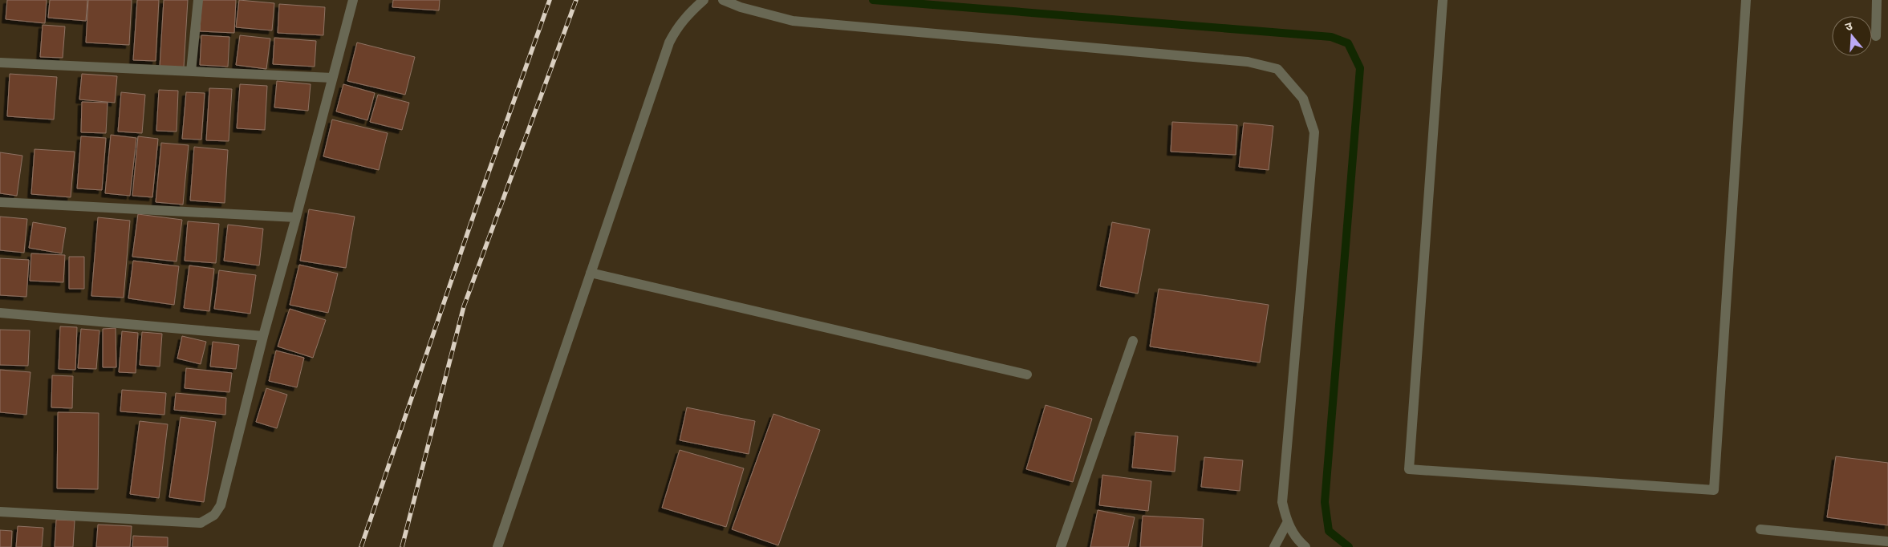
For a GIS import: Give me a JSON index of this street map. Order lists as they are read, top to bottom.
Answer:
{
  "north": "top"
}
